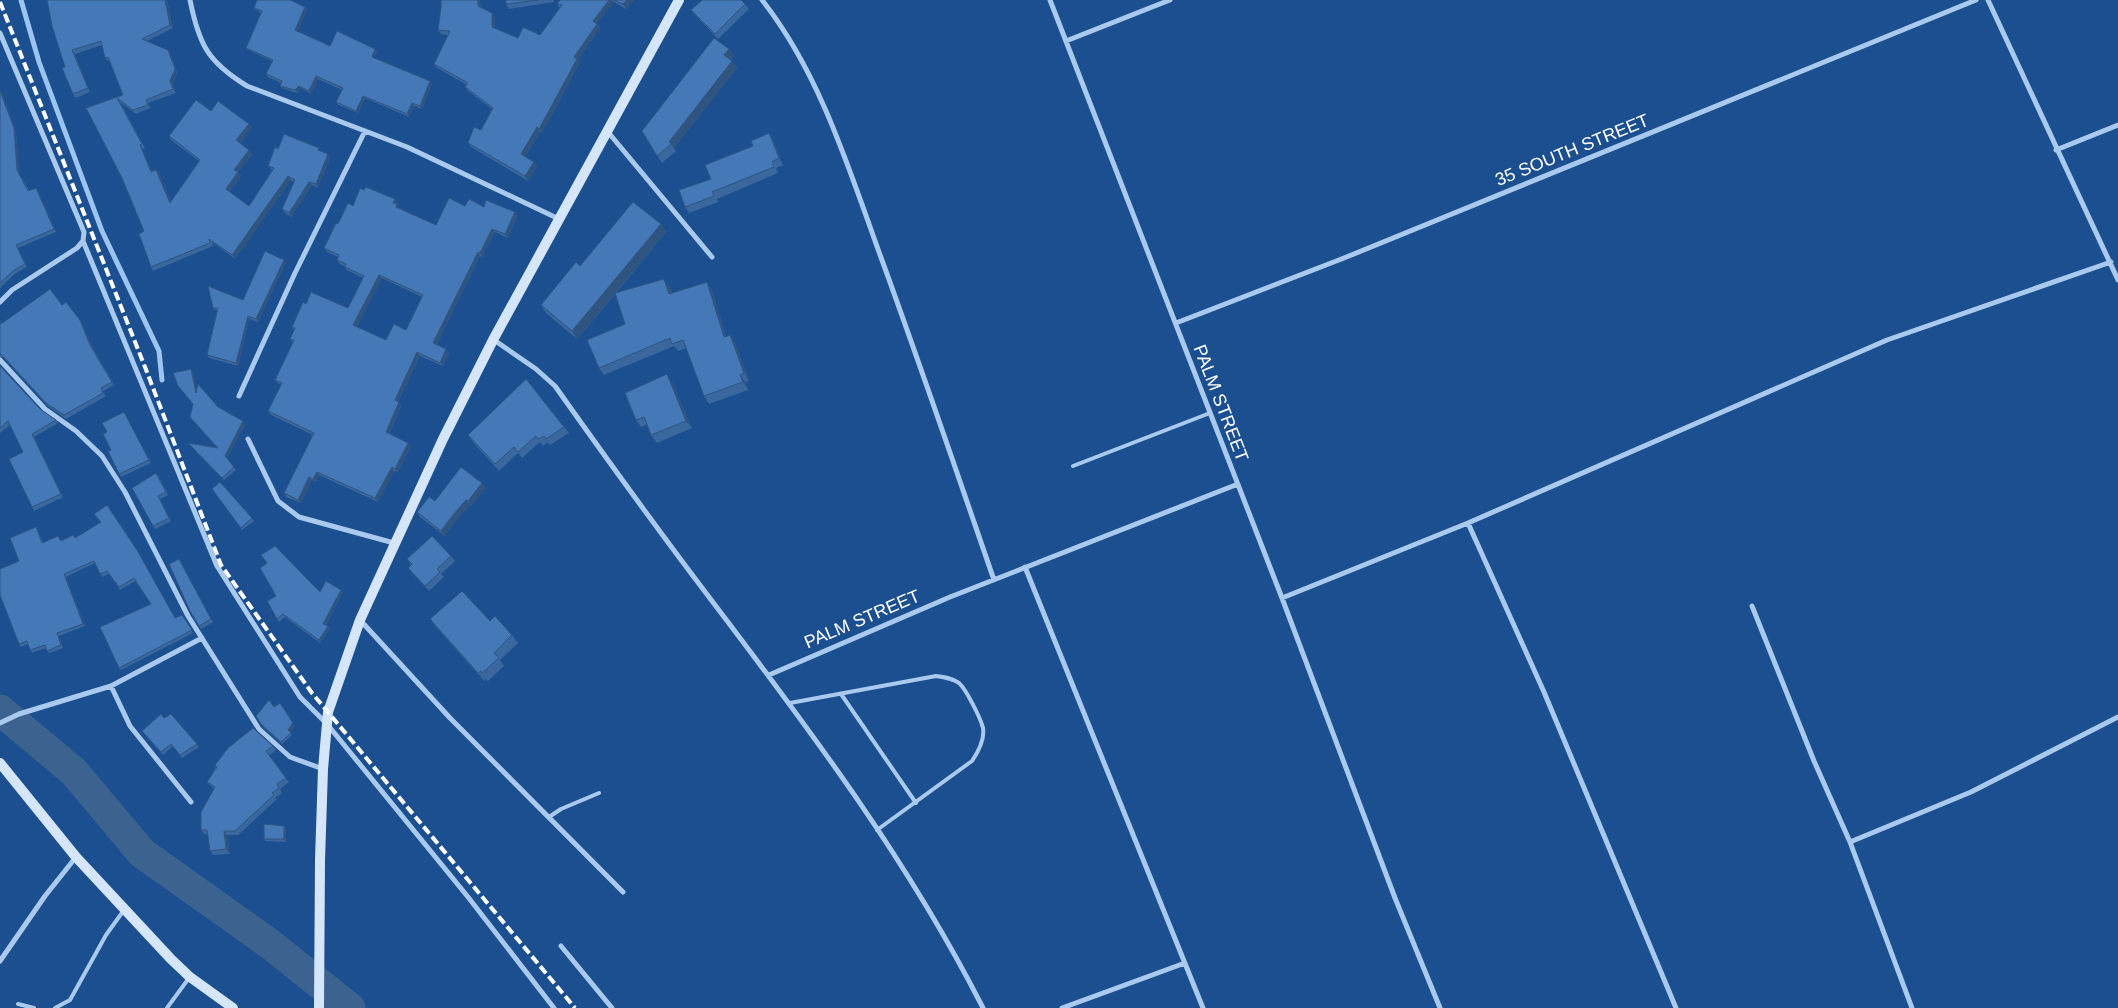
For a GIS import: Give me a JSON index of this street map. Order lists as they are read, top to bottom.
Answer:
{
  "streets": {
    "street": ["35 SOUTH STREET", "PALM STREET"]
  },
  "crossings": [
    ["35 SOUTH STREET", "PALM STREET"]
  ]
}
